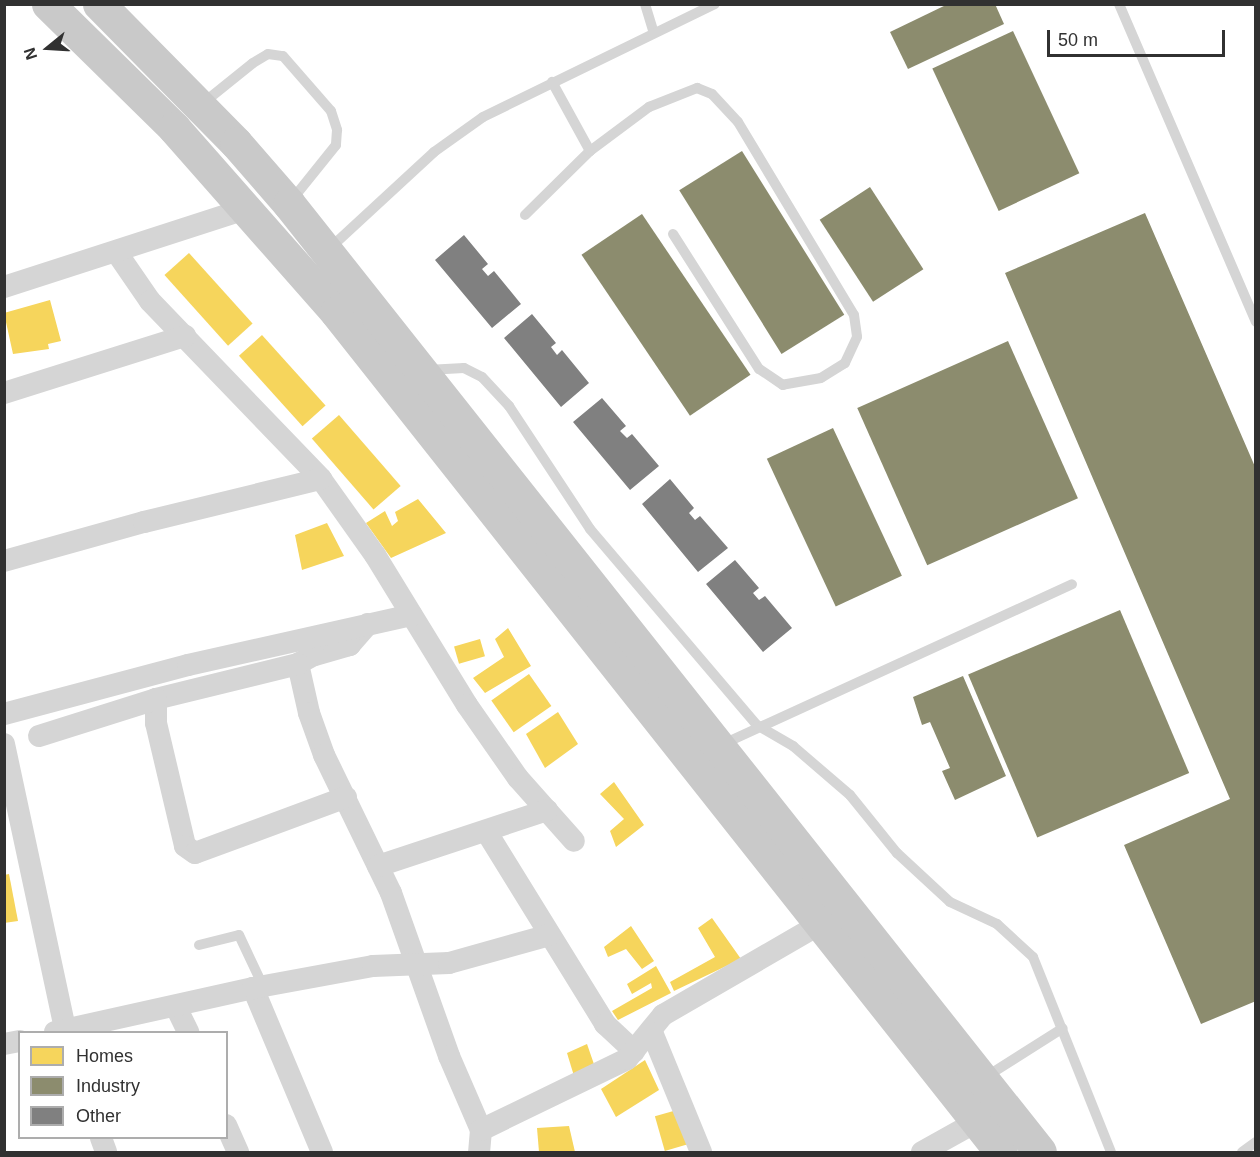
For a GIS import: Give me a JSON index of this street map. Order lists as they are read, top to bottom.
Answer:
{
  "legend": ["Homes", "Industry", "Other"],
  "scale_bar": "50 m",
  "north": "left"
}
